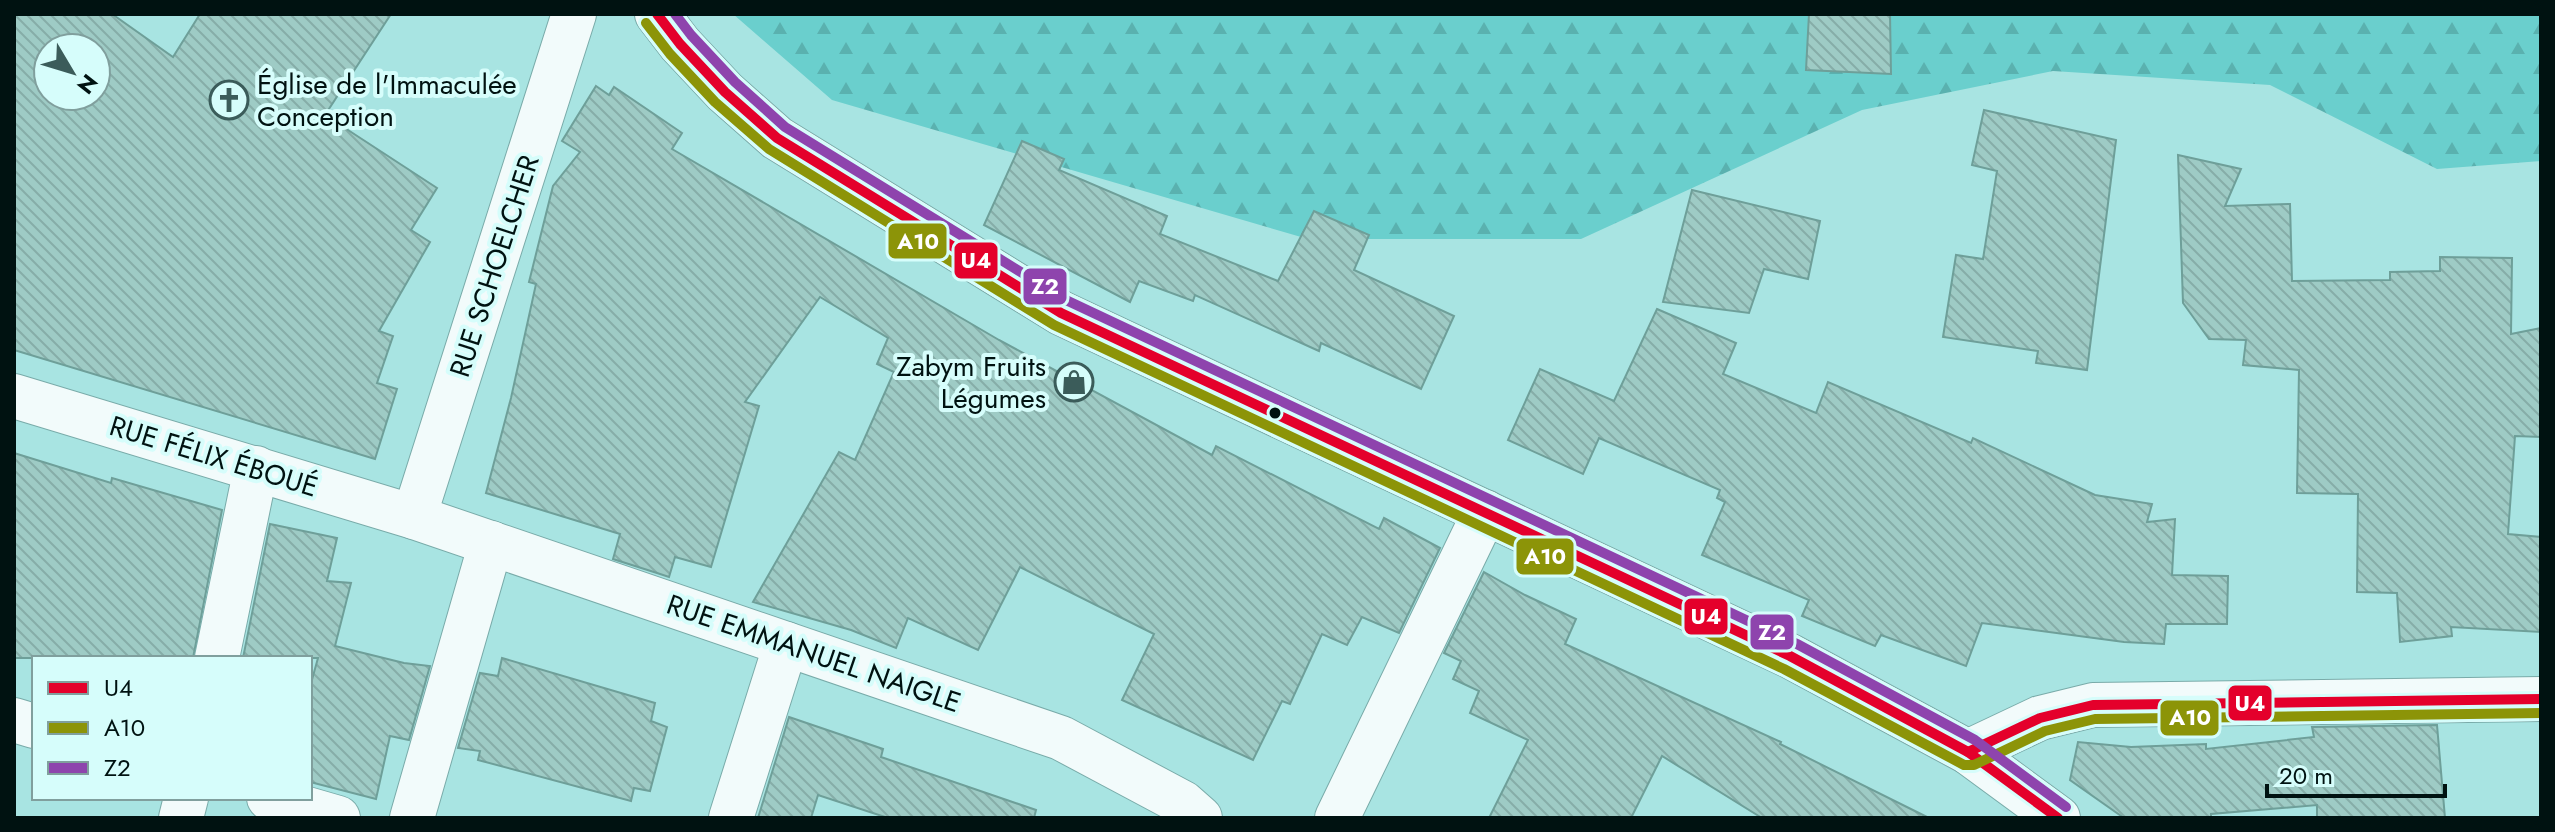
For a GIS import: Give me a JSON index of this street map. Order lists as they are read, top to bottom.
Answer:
{
  "streets": {
    "street": ["RUE SCHOELCHER", "RUE FÉLIX ÉBOUÉ", "RUE EMMANUEL NAIGLE"]
  },
  "crossings": [
    ["RUE SCHOELCHER", "RUE FÉLIX ÉBOUÉ"],
    ["RUE SCHOELCHER", "RUE EMMANUEL NAIGLE"],
    ["RUE FÉLIX ÉBOUÉ", "RUE EMMANUEL NAIGLE"]
  ],
  "places": {
    "church": ["Église de l'Immaculée Conception"],
    "shop": ["Zabym Fruits Légumes"]
  },
  "lines": ["transit line U4", "transit line Z2", "transit line A10"],
  "legend": ["U4", "A10", "Z2"],
  "scale_bar": "20 m",
  "north": "bottom right"
}
